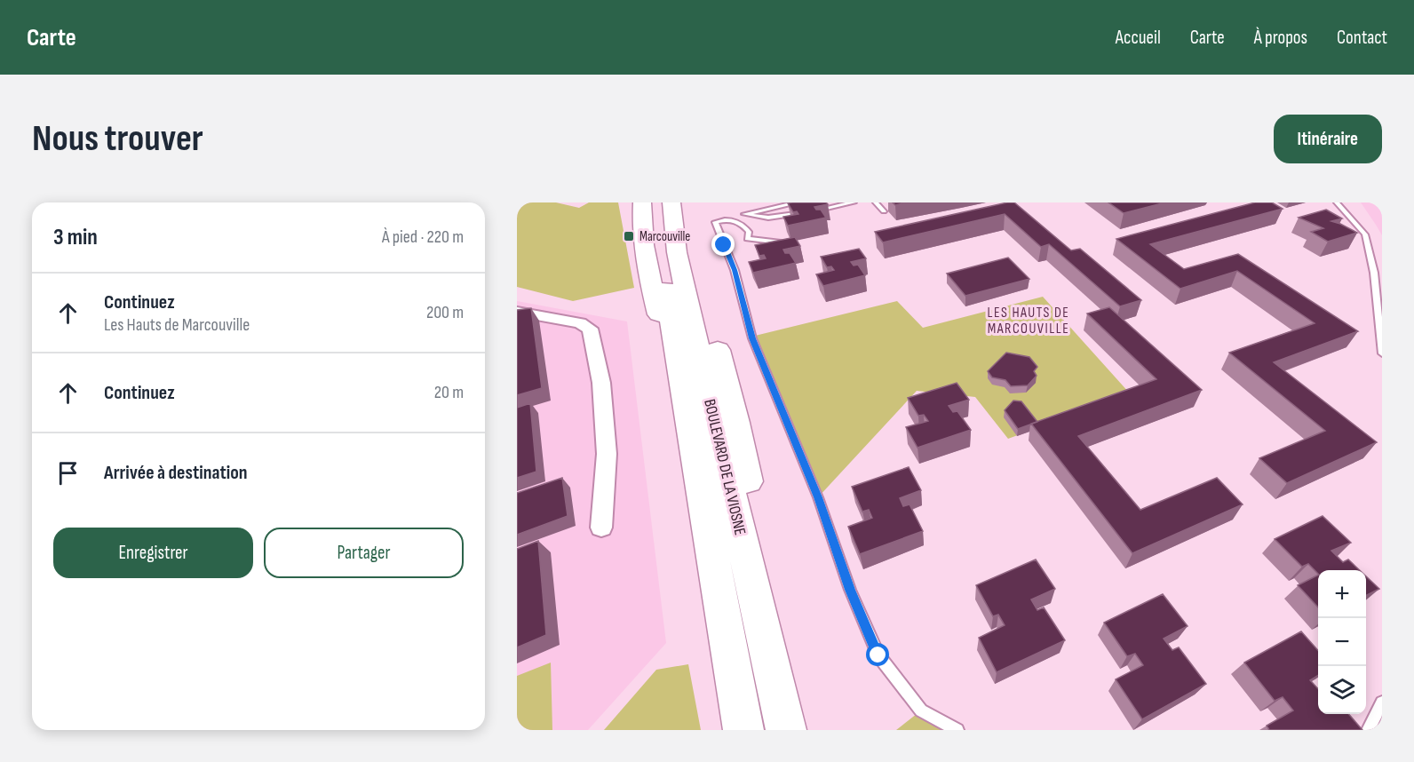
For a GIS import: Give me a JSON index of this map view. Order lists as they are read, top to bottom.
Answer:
{
  "streets": {
    "main road": ["BOULEVARD DE LA VIOSNE"]
  },
  "districts": ["LES HAUTS DE MARCOUVILLE"],
  "places": {
    "transit": ["Marcouville"]
  },
  "page": {
    "header": "Carte",
    "nav": [
      "Accueil",
      "Carte",
      "À propos",
      "Contact"
    ],
    "buttons": [
      "Itinéraire",
      ["Enregistrer", "Partager"]
    ],
    "title": "Nous trouver",
    "heading": ["3 min", "À pied · 220 m"],
    "list": [
      ["Continuez", "Les Hauts de Marcouville", "200 m"],
      ["Continuez", "20 m"],
      "Arrivée à destination"
    ],
    "map_buttons": ["+", "−"]
  }
}
